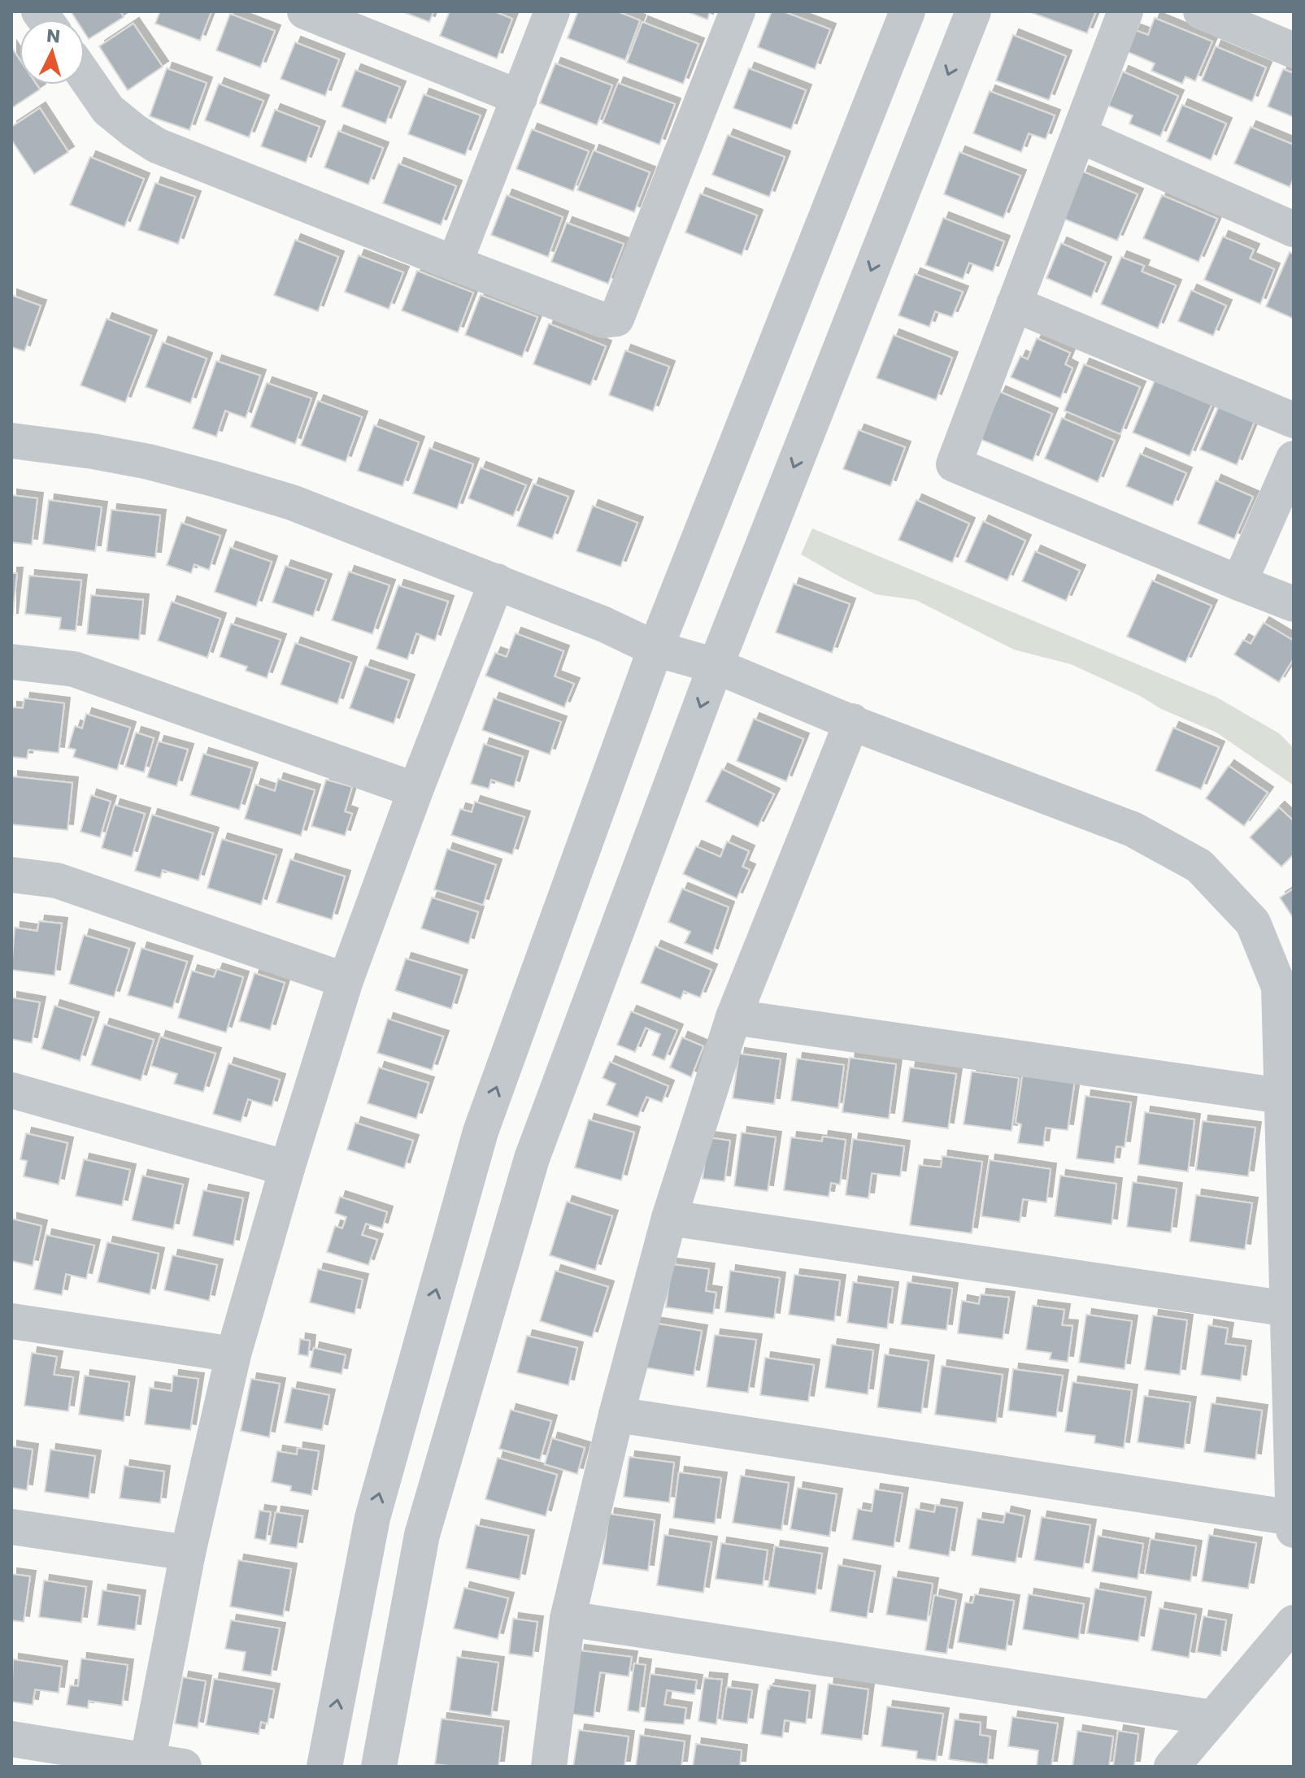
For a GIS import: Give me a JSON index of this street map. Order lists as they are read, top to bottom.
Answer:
{
  "north": "top"
}
